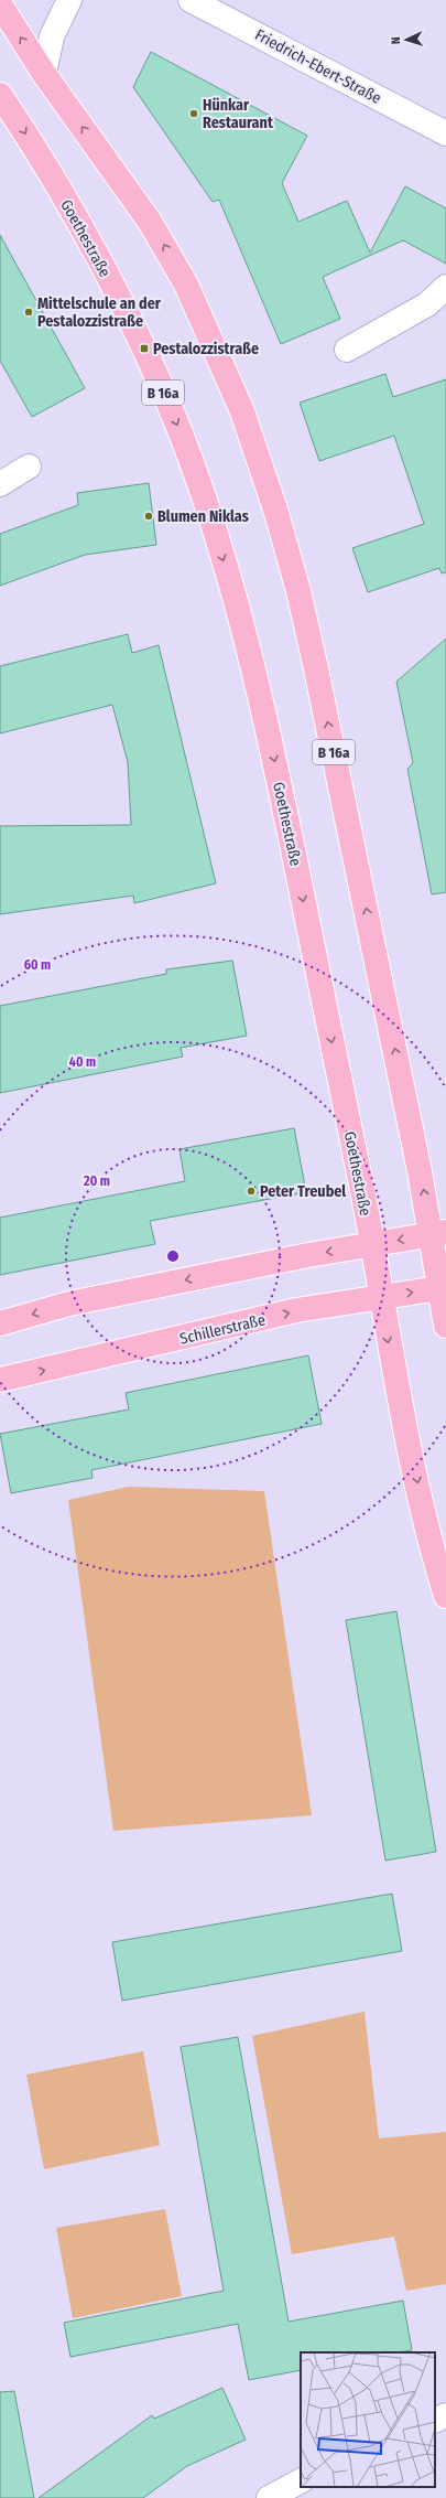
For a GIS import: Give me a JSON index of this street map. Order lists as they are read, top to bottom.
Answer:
{
  "streets": {
    "main road": ["Goethestraße", "B 16a", "Schillerstraße"],
    "street": ["Friedrich-Ebert-Straße"]
  },
  "crossings": [
    ["Goethestraße", "Schillerstraße"],
    ["B 16a", "Schillerstraße"]
  ],
  "places": {
    "other": [
      "Hünkar Restaurant",
      "Mittelschule an der Pestalozzistraße",
      "Blumen Niklas",
      "Peter Treubel"
    ],
    "transit": ["Pestalozzistraße"]
  },
  "north": "left",
  "rings": ["60 m", "40 m", "20 m"]
}
